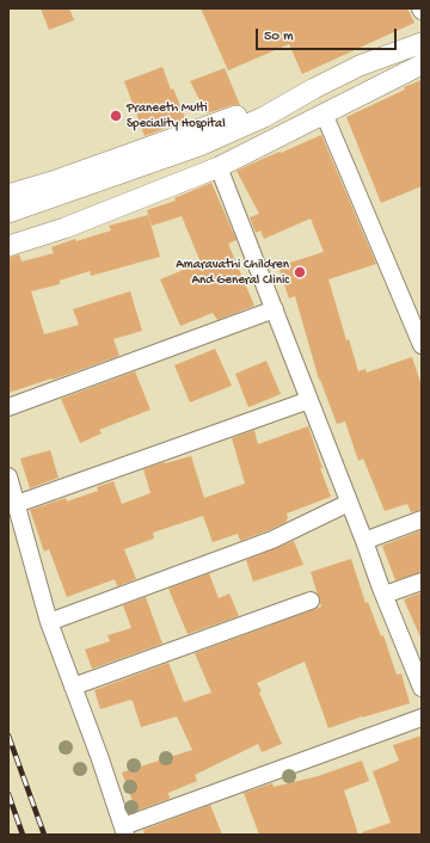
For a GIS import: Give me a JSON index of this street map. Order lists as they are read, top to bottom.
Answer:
{
  "places": ["Praneeth Multi Speciality Hospital", "Amaravathi Children And General Clinic"],
  "scale_bar": "50 m"
}
